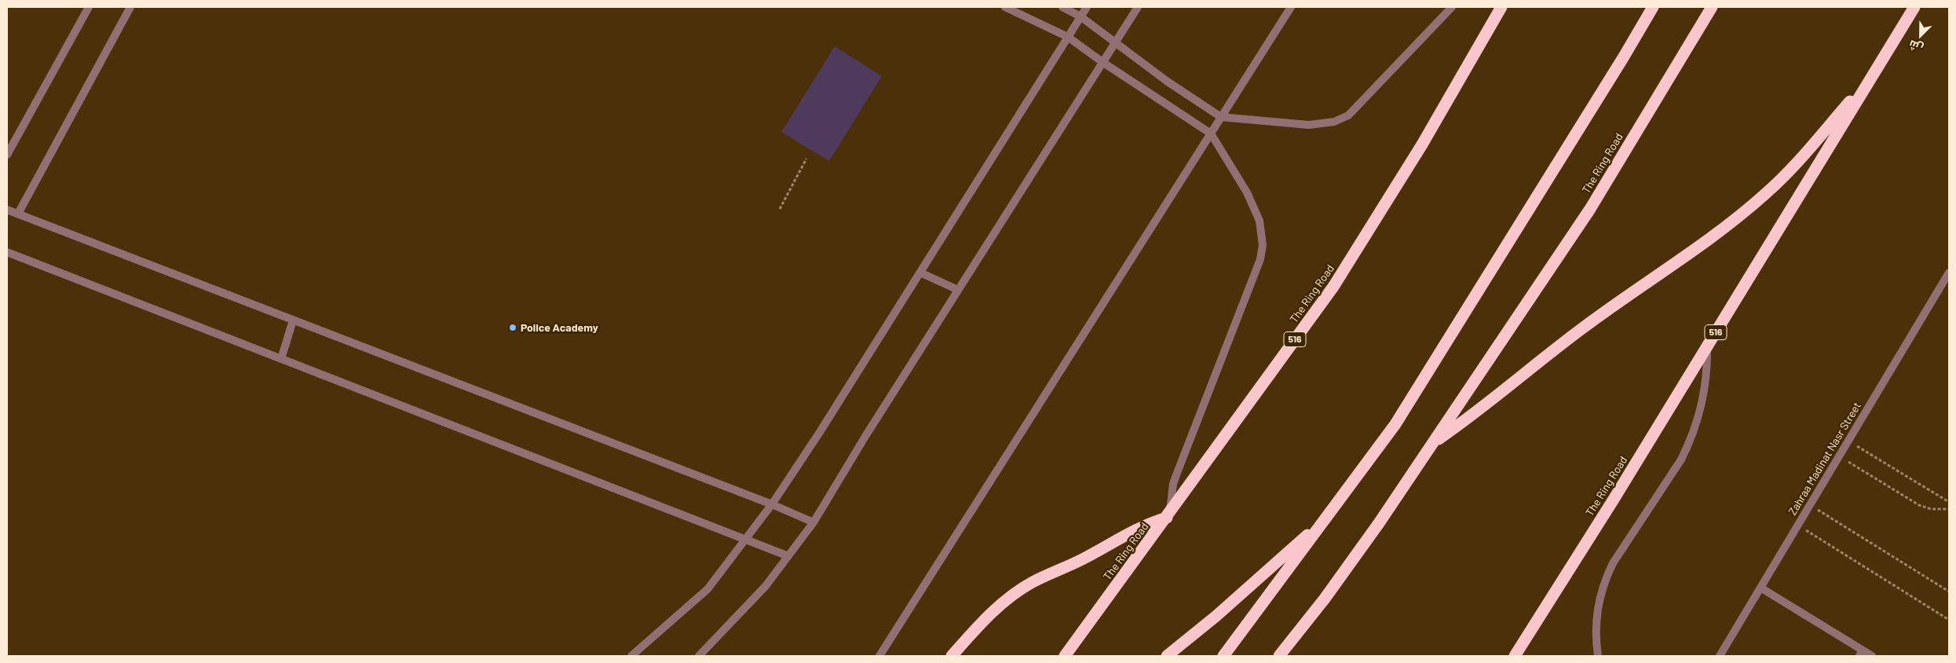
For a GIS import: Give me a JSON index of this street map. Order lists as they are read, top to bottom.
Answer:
{
  "streets": {
    "highway": ["The Ring Road", "516"],
    "street": ["Zahraa Madinat Nasr Street"]
  },
  "places": ["Police Academy"],
  "north": "bottom left"
}
